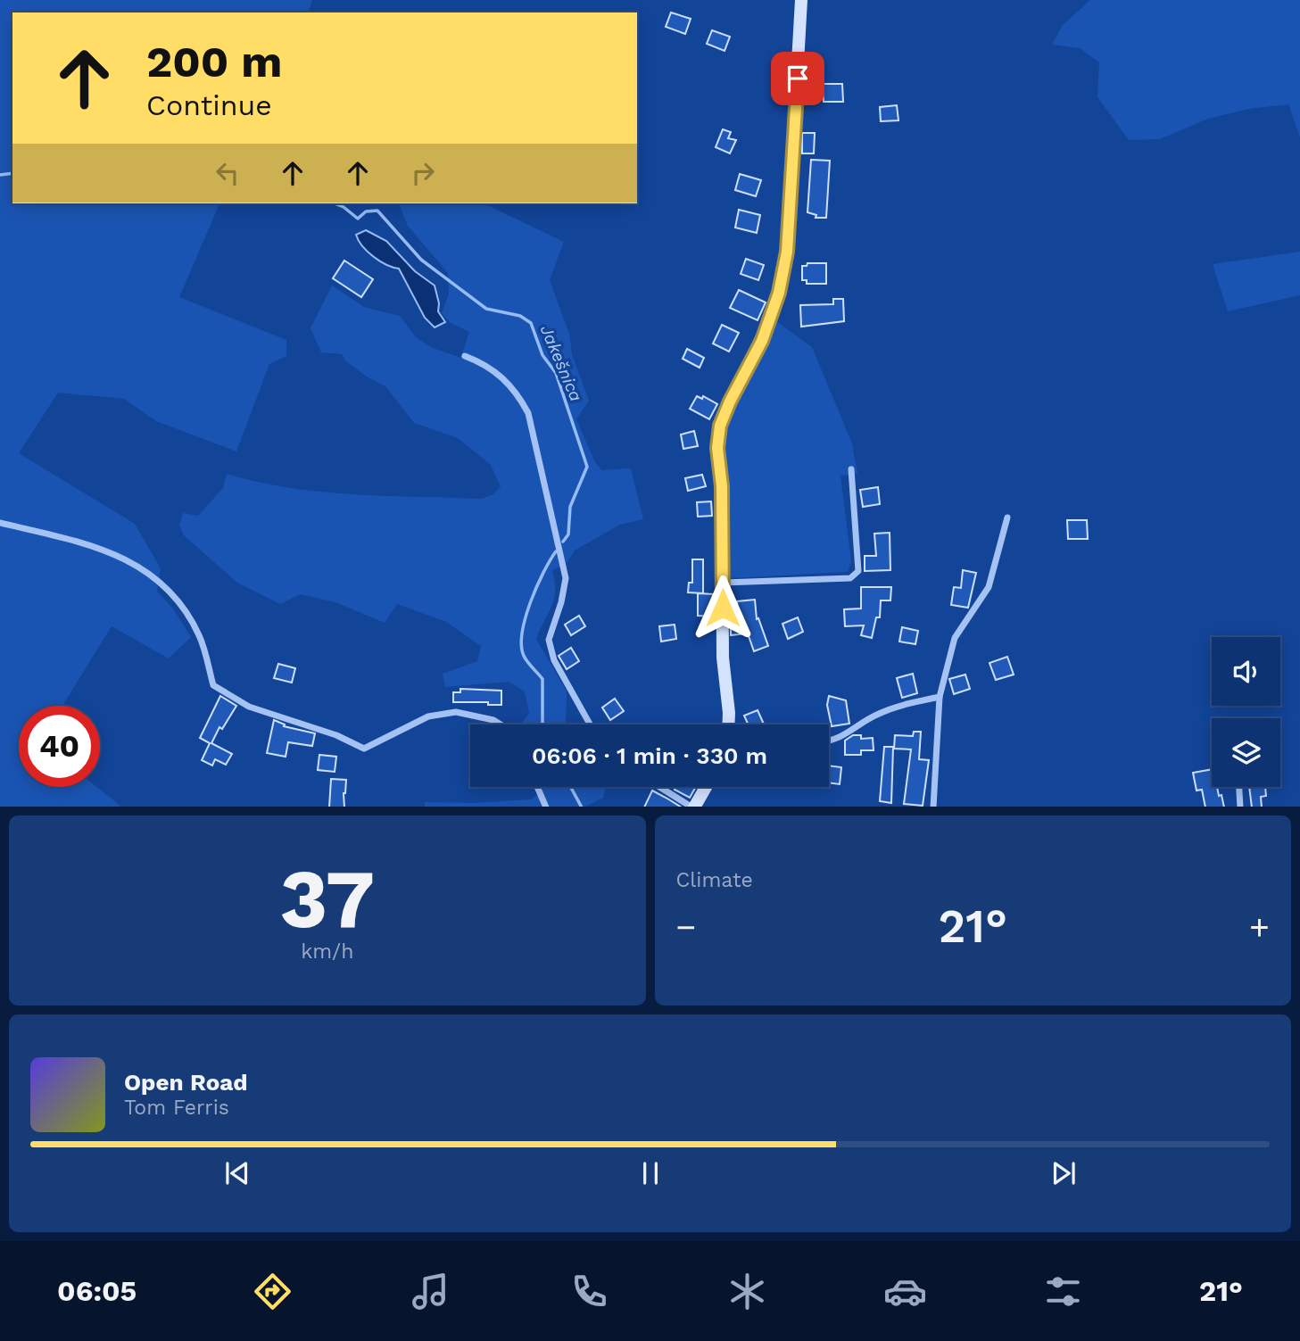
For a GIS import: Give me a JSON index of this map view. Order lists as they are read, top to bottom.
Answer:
{
  "water": ["Jakešnica"],
  "page": {
    "turn": ["200 m", "Continue"],
    "limit": "40",
    "trip": "06:06 · 1 min · 330 m",
    "tile": [
      ["37", "km/h"],
      "Climate"
    ],
    "heat": ["−", "21°", "+"],
    "song": ["Open Road", "Tom Ferris"],
    "tabs": ["06:05", "21°"]
  }
}
